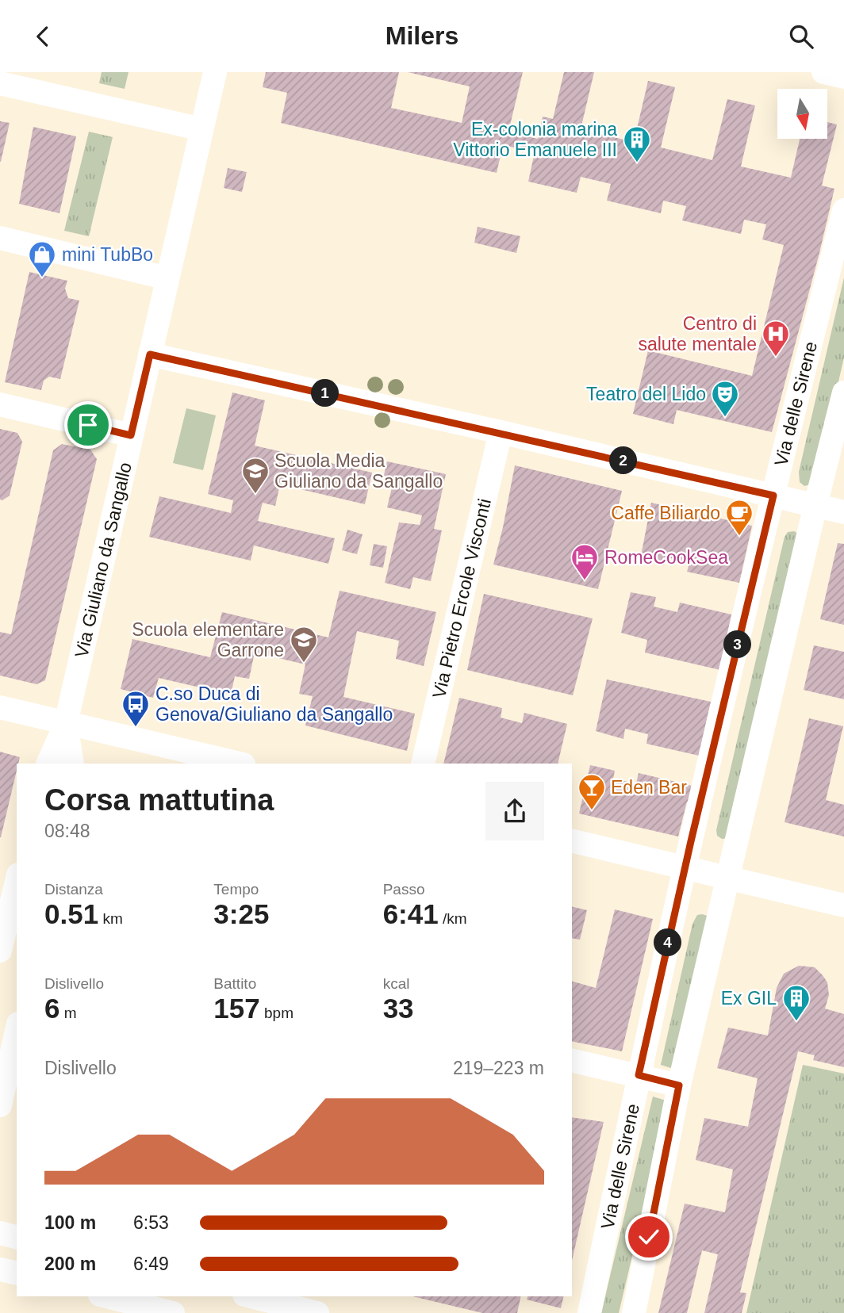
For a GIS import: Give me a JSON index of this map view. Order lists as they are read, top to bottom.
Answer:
{
  "streets": {
    "street": ["Via delle Sirene", "Via Giuliano da Sangallo", "Via Pietro Ercole Visconti"]
  },
  "places": {
    "building": ["Ex-colonia marina Vittorio Emanuele III", "Ex GIL"],
    "shop": ["mini TubBo"],
    "hospital": ["Centro di salute mentale"],
    "theatre": ["Teatro del Lido"],
    "school or university": ["Scuola Media Giuliano da Sangallo", "Scuola elementare Garrone"],
    "cafe": ["Caffe Biliardo"],
    "hotel": ["RomeCookSea"],
    "bus stop": ["C.so Duca di Genova/Giuliano da Sangallo"],
    "bar": ["Eden Bar"]
  },
  "north": "bottom",
  "page": {
    "header": "Milers",
    "pins": [
      "1",
      "2",
      "3",
      "4"
    ],
    "heading": ["Corsa mattutina", "08:48"],
    "stats": [
      ["Distanza", "0.51 km"],
      ["Tempo", "3:25"],
      ["Passo", "6:41 /km"],
      ["Dislivello", "6 m"],
      ["Battito", "157 bpm"],
      ["kcal", "33"]
    ],
    "chart": ["Dislivello", "219–223 m"],
    "list": [
      {
        "name": "100 m",
        "note": "6:53"
      },
      {
        "name": "200 m",
        "note": "6:49"
      }
    ]
  }
}
